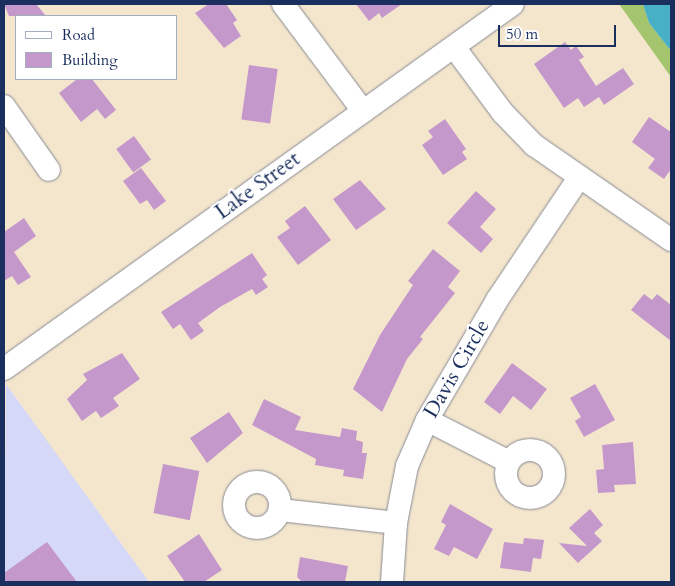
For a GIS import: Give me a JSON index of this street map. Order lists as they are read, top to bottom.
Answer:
{
  "streets": {
    "street": ["Lake Street", "Davis Circle"]
  },
  "legend": ["Road", "Building"],
  "scale_bar": "50 m"
}
